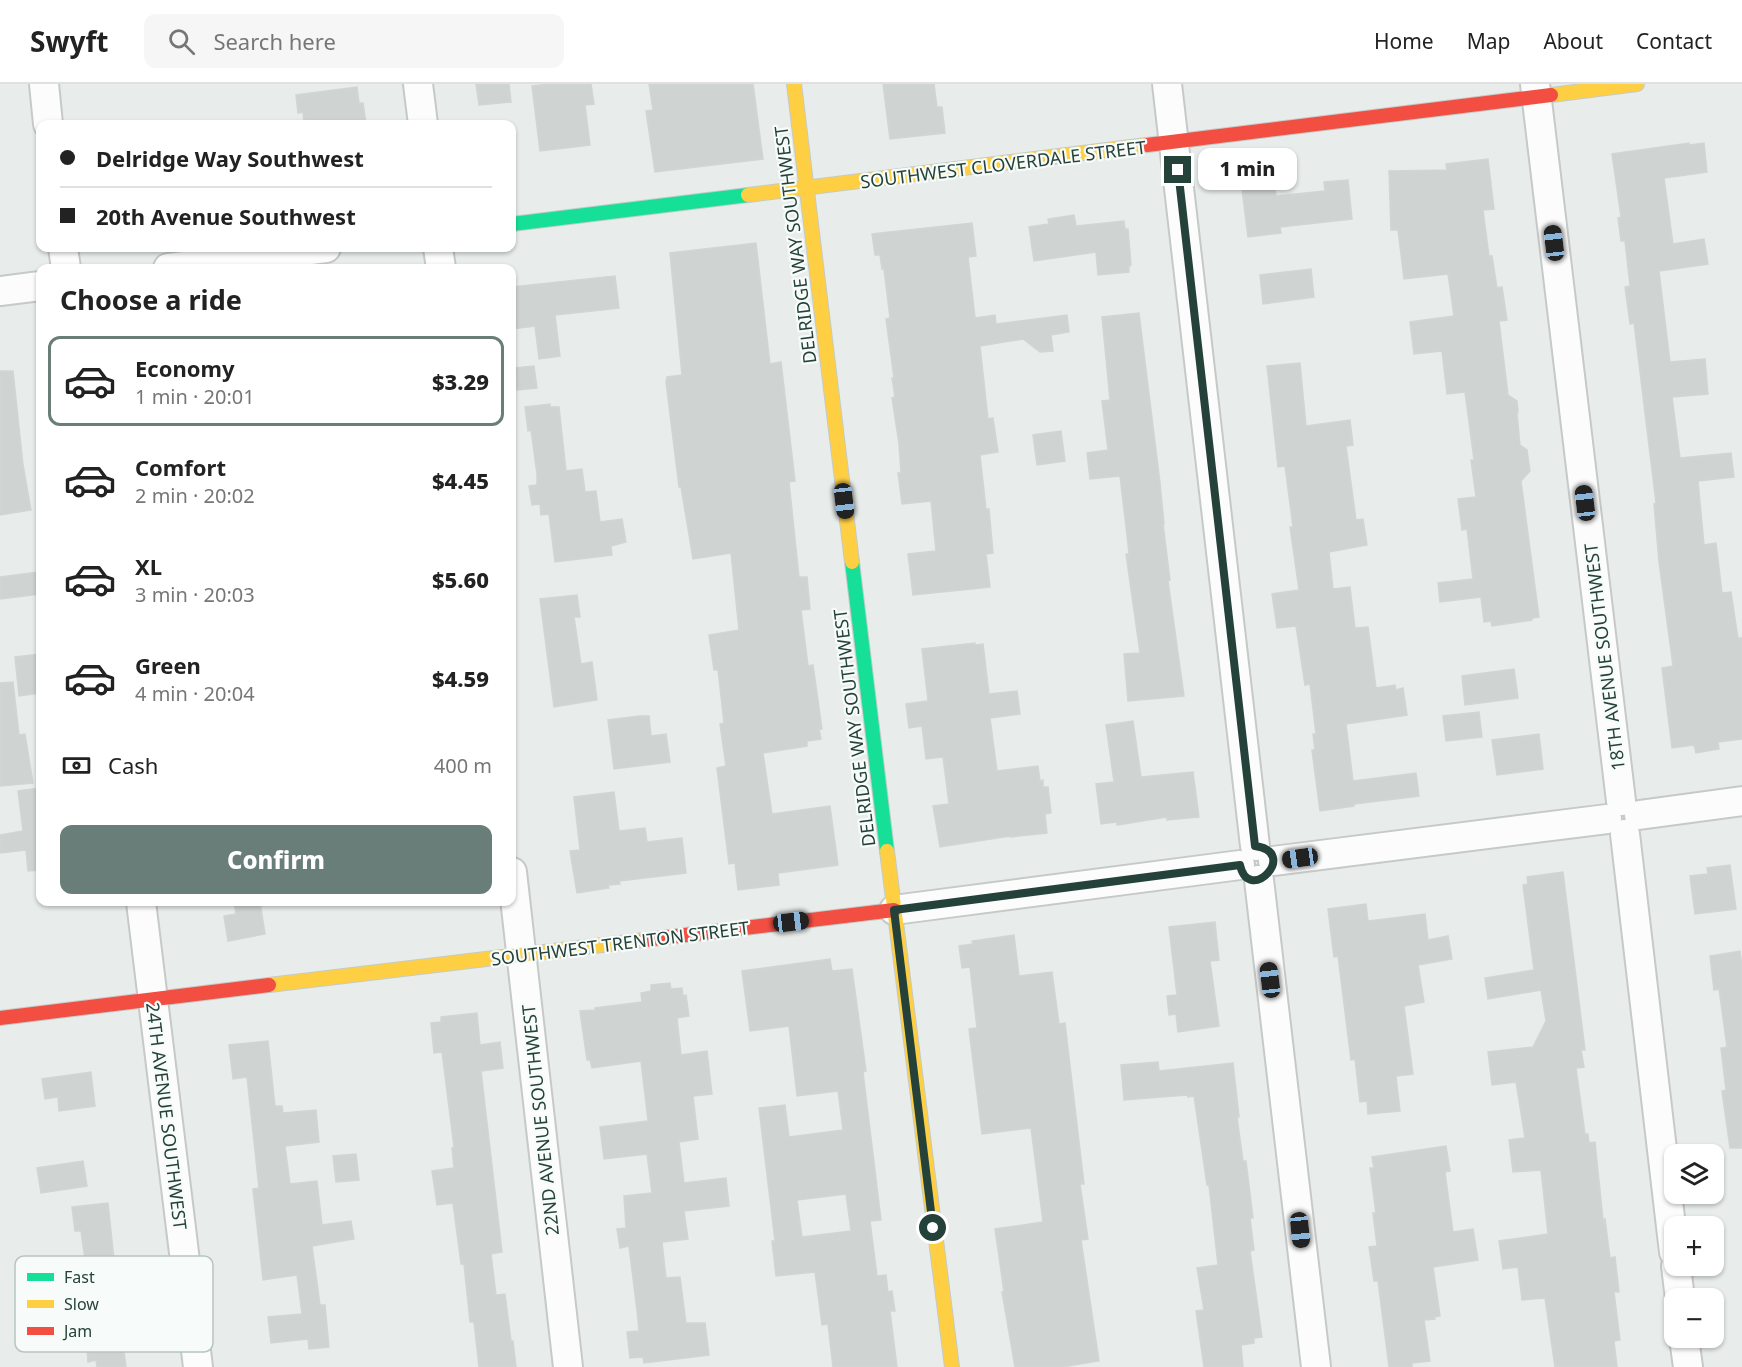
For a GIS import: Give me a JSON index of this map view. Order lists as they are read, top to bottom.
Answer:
{
  "streets": {
    "street": [
      "SOUTHWEST CLOVERDALE STREET",
      "DELRIDGE WAY SOUTHWEST",
      "18TH AVENUE SOUTHWEST",
      "SOUTHWEST TRENTON STREET",
      "24TH AVENUE SOUTHWEST",
      "22ND AVENUE SOUTHWEST"
    ]
  },
  "crossings": [
    ["SOUTHWEST CLOVERDALE STREET", "DELRIDGE WAY SOUTHWEST"],
    ["SOUTHWEST CLOVERDALE STREET", "18TH AVENUE SOUTHWEST"],
    ["DELRIDGE WAY SOUTHWEST", "SOUTHWEST TRENTON STREET"],
    ["18TH AVENUE SOUTHWEST", "SOUTHWEST TRENTON STREET"],
    ["SOUTHWEST TRENTON STREET", "24TH AVENUE SOUTHWEST"],
    ["SOUTHWEST TRENTON STREET", "22ND AVENUE SOUTHWEST"]
  ],
  "legend": ["Fast", "Slow", "Jam"],
  "page": {
    "header": "Swyft",
    "search": "Search here",
    "nav": [
      "Home",
      "Map",
      "About",
      "Contact"
    ],
    "banner": ["Delridge Way Southwest", "20th Avenue Southwest"],
    "bubble": "1 min",
    "heading": "Choose a ride",
    "list": [
      {
        "name": "Economy",
        "note": "1 min · 20:01",
        "value": "$3.29"
      },
      {
        "name": "Comfort",
        "note": "2 min · 20:02",
        "value": "$4.45"
      },
      {
        "name": "XL",
        "note": "3 min · 20:03",
        "value": "$5.60"
      },
      {
        "name": "Green",
        "note": "4 min · 20:04",
        "value": "$4.59"
      }
    ],
    "pay": ["Cash", "400 m"],
    "buttons": "Confirm",
    "map_buttons": ["+", "−"]
  }
}
